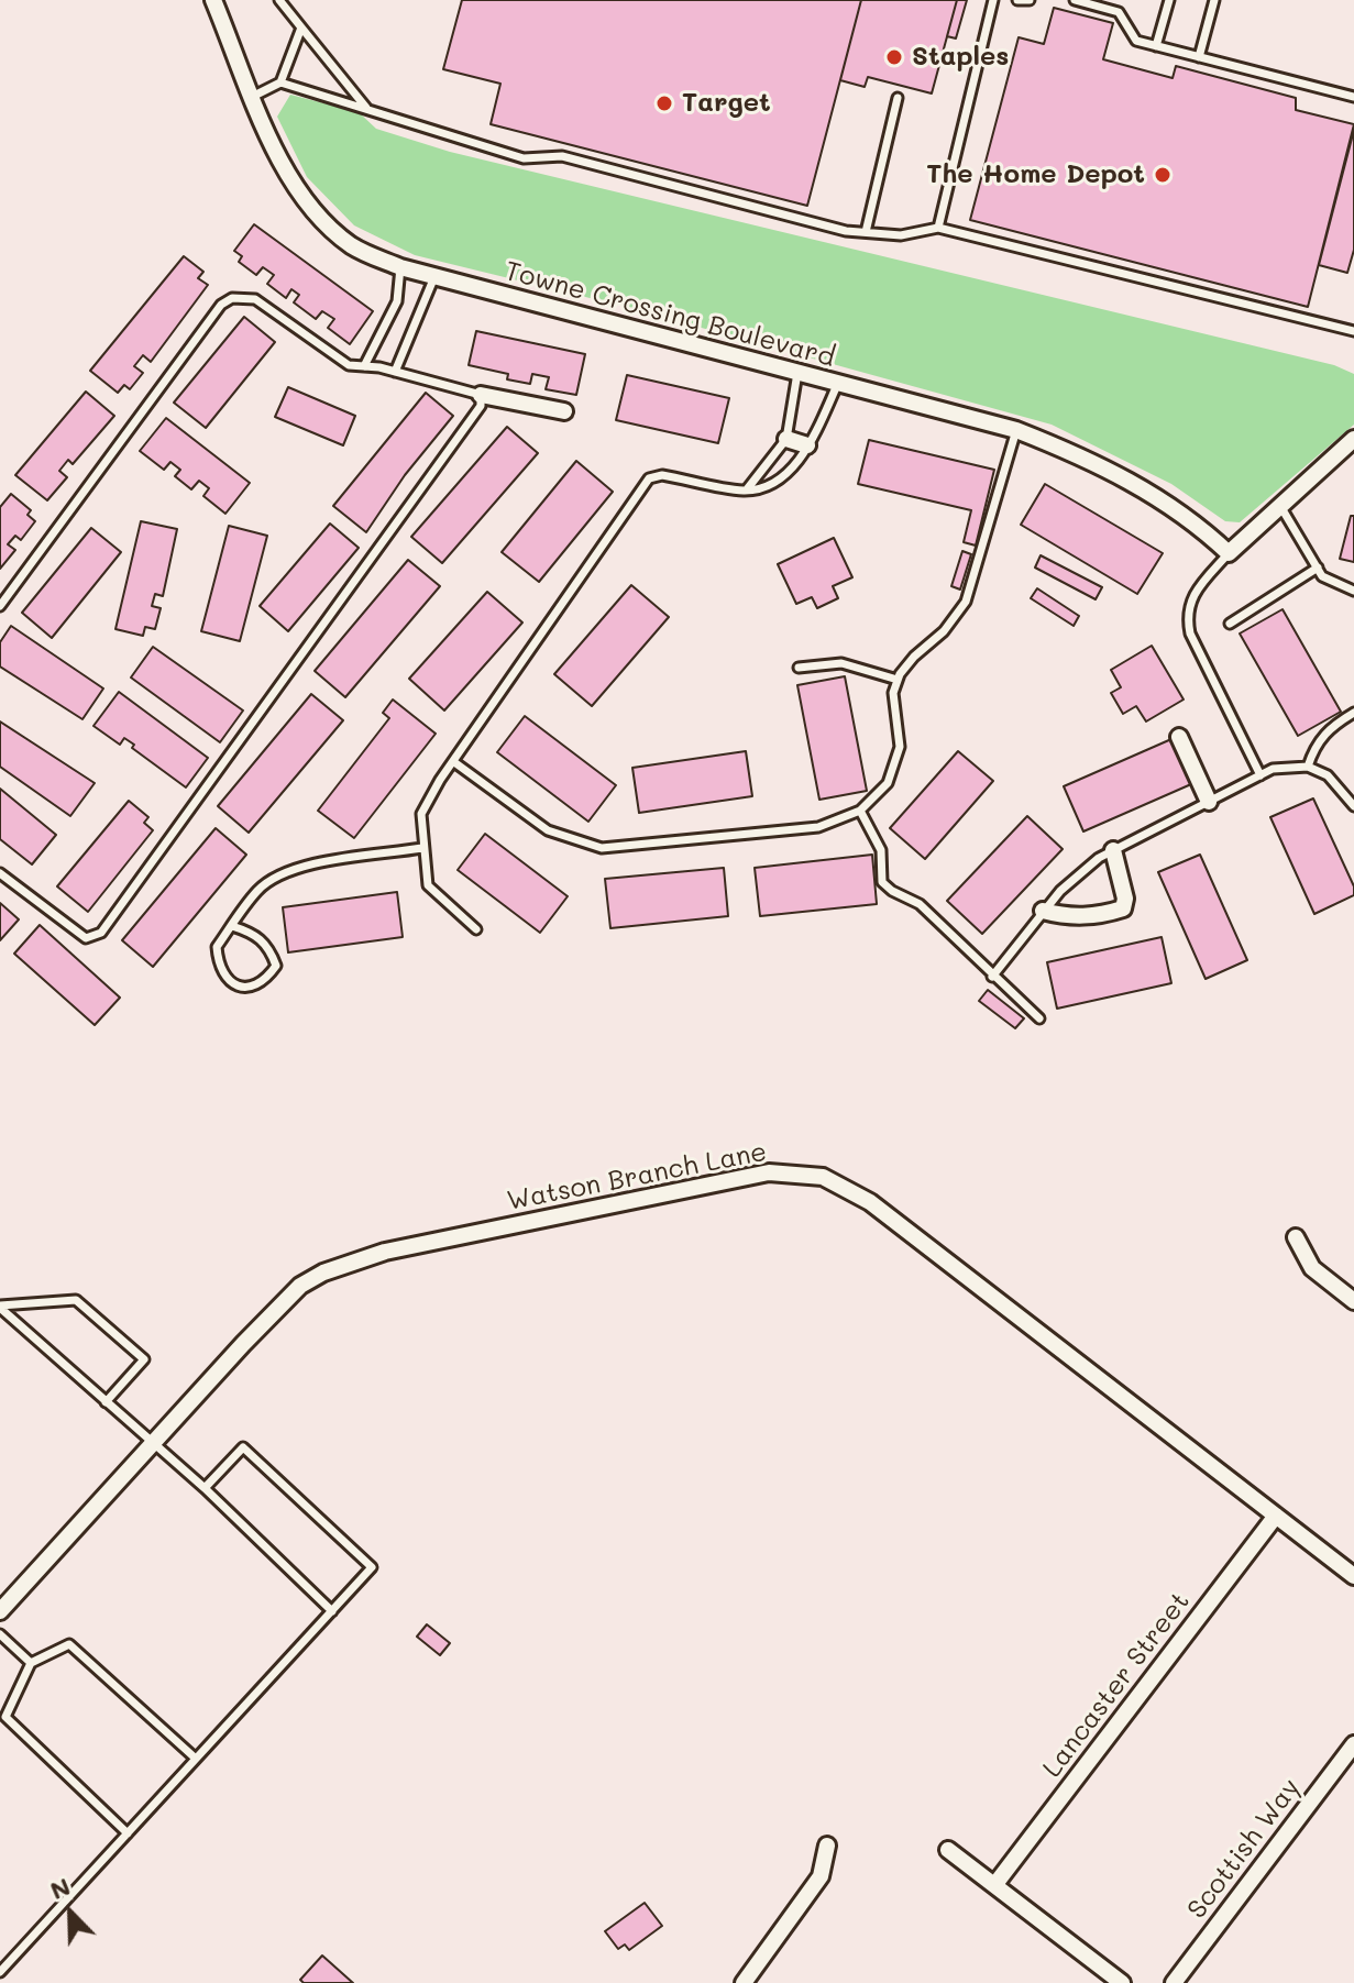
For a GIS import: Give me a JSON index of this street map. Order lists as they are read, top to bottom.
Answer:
{
  "streets": {
    "street": [
      "Towne Crossing Boulevard",
      "Watson Branch Lane",
      "Lancaster Street",
      "Scottish Way"
    ]
  },
  "crossings": [
    ["Watson Branch Lane", "Lancaster Street"]
  ],
  "places": ["Staples", "Target", "The Home Depot"],
  "north": "top left"
}
